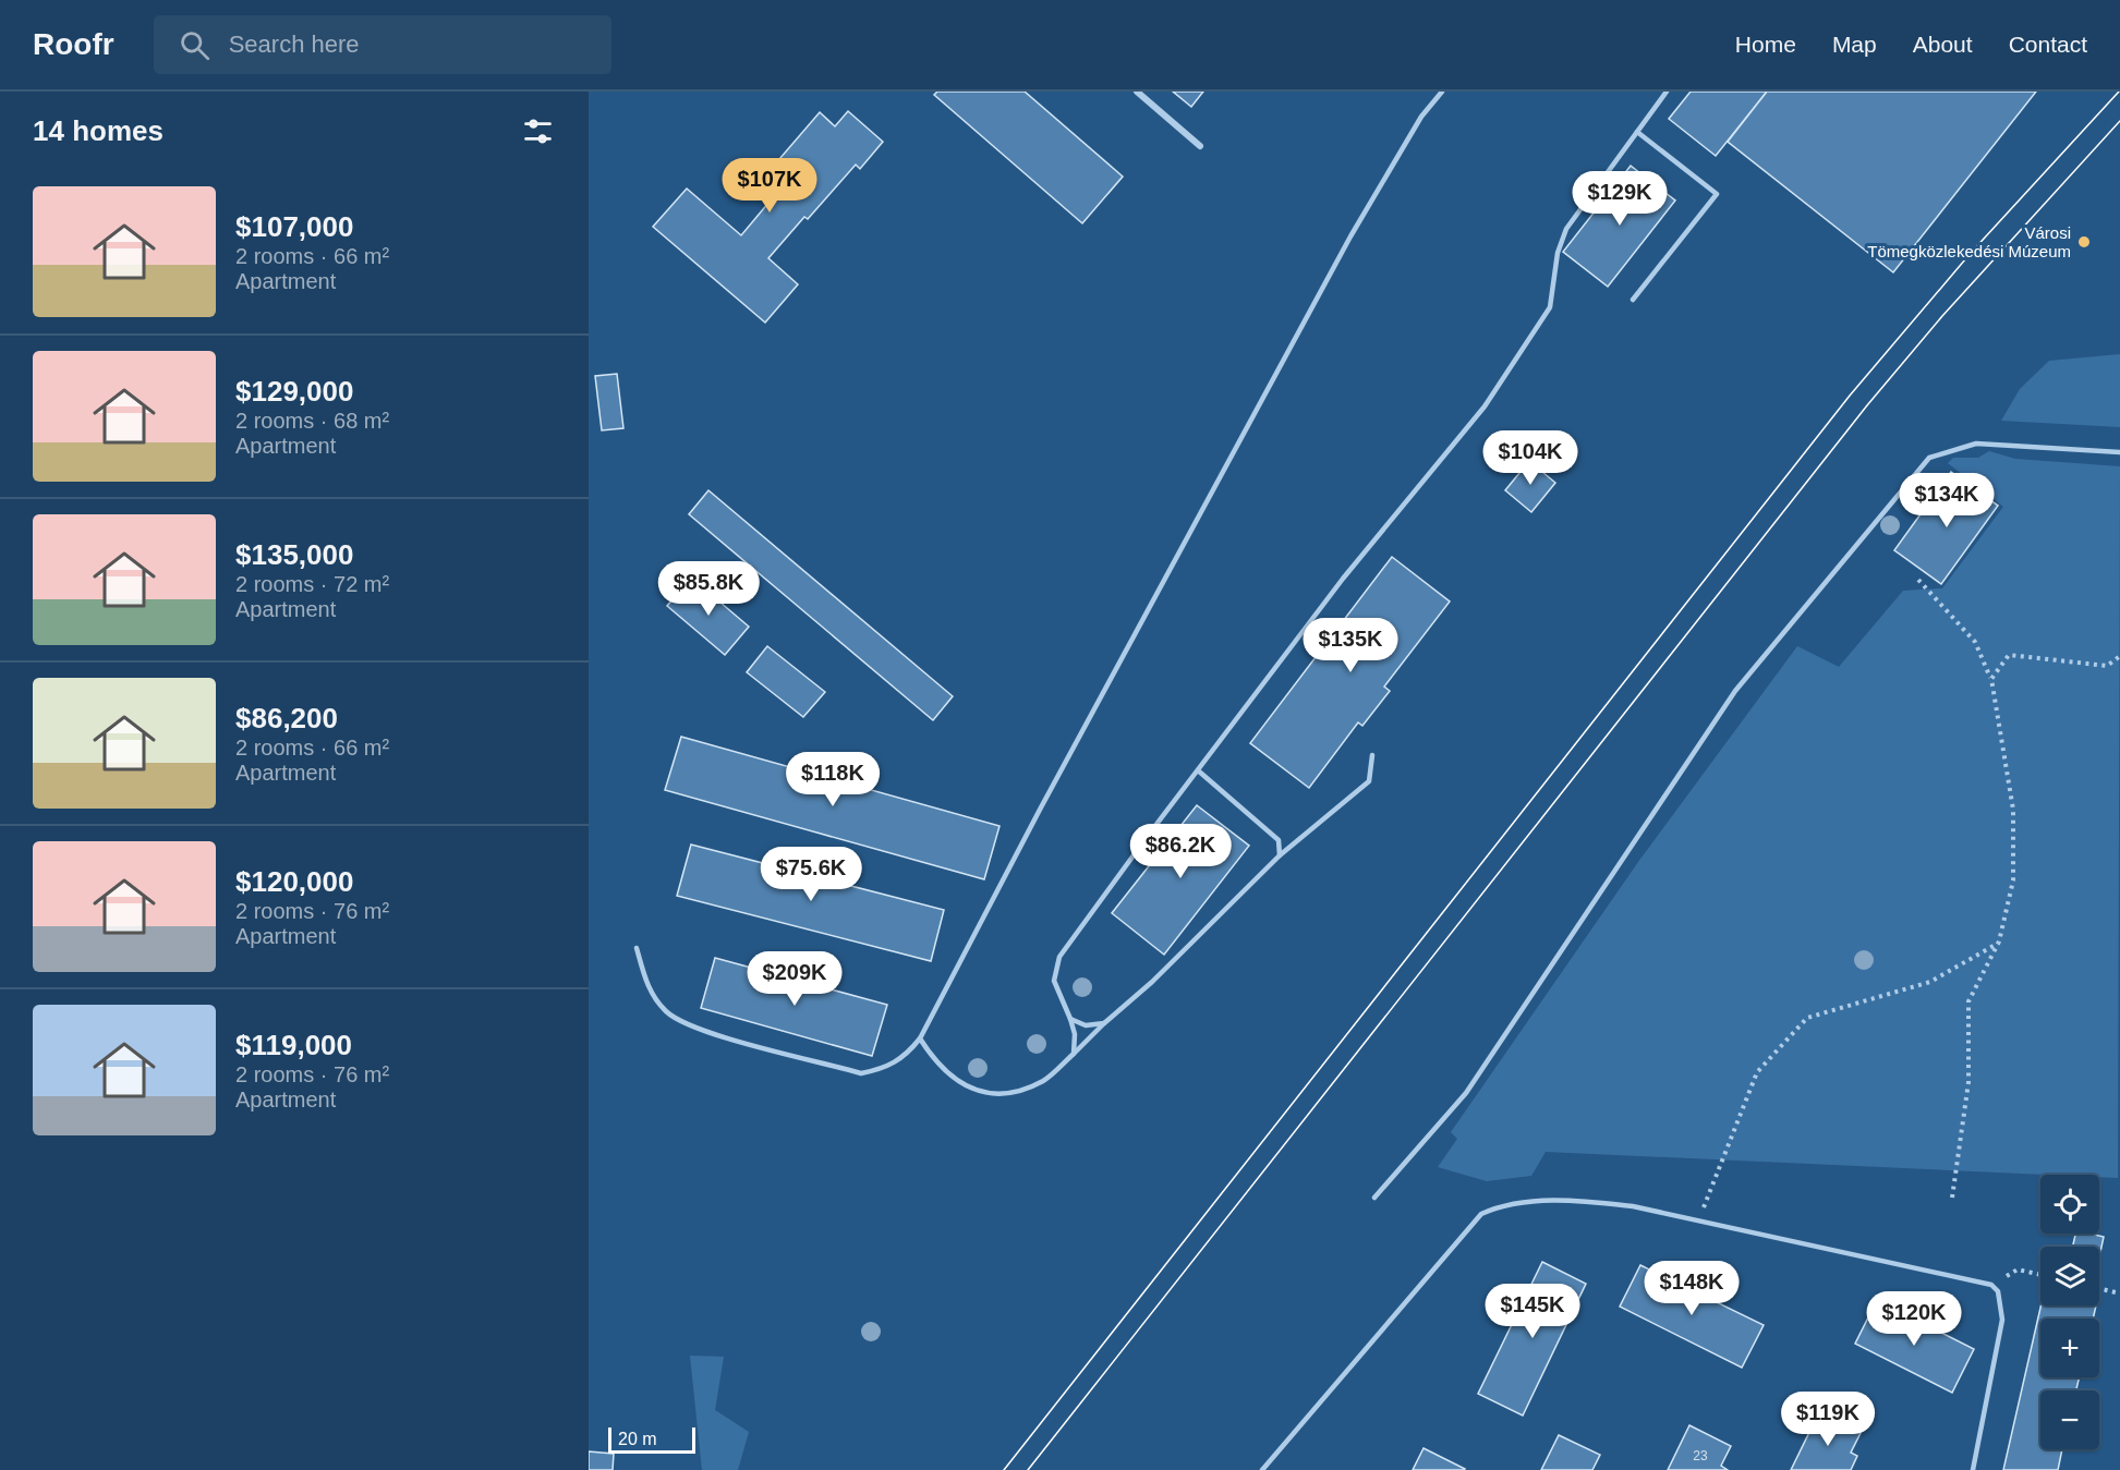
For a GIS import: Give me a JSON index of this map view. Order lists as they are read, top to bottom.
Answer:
{
  "places": ["Városi Tömegközlekedési Múzeum"],
  "house_numbers": ["23"],
  "scale_bar": "20 m",
  "page": {
    "header": "Roofr",
    "search": "Search here",
    "nav": [
      "Home",
      "Map",
      "About",
      "Contact"
    ],
    "heading": "14 homes",
    "price": [
      "$107K",
      "$129K",
      "$104K",
      "$134K",
      "$85.8K",
      "$135K",
      "$118K",
      "$86.2K",
      "$75.6K",
      "$209K",
      "$148K",
      "$145K",
      "$120K",
      "$119K"
    ],
    "list": [
      {
        "name": "$107,000",
        "note": "2 rooms · 66 m² · Apartment"
      },
      {
        "name": "$129,000",
        "note": "2 rooms · 68 m² · Apartment"
      },
      {
        "name": "$135,000",
        "note": "2 rooms · 72 m² · Apartment"
      },
      {
        "name": "$86,200",
        "note": "2 rooms · 66 m² · Apartment"
      },
      {
        "name": "$120,000",
        "note": "2 rooms · 76 m² · Apartment"
      },
      {
        "name": "$119,000",
        "note": "2 rooms · 76 m² · Apartment"
      }
    ],
    "map_buttons": ["+", "−"],
    "scale": "20 m"
  }
}
